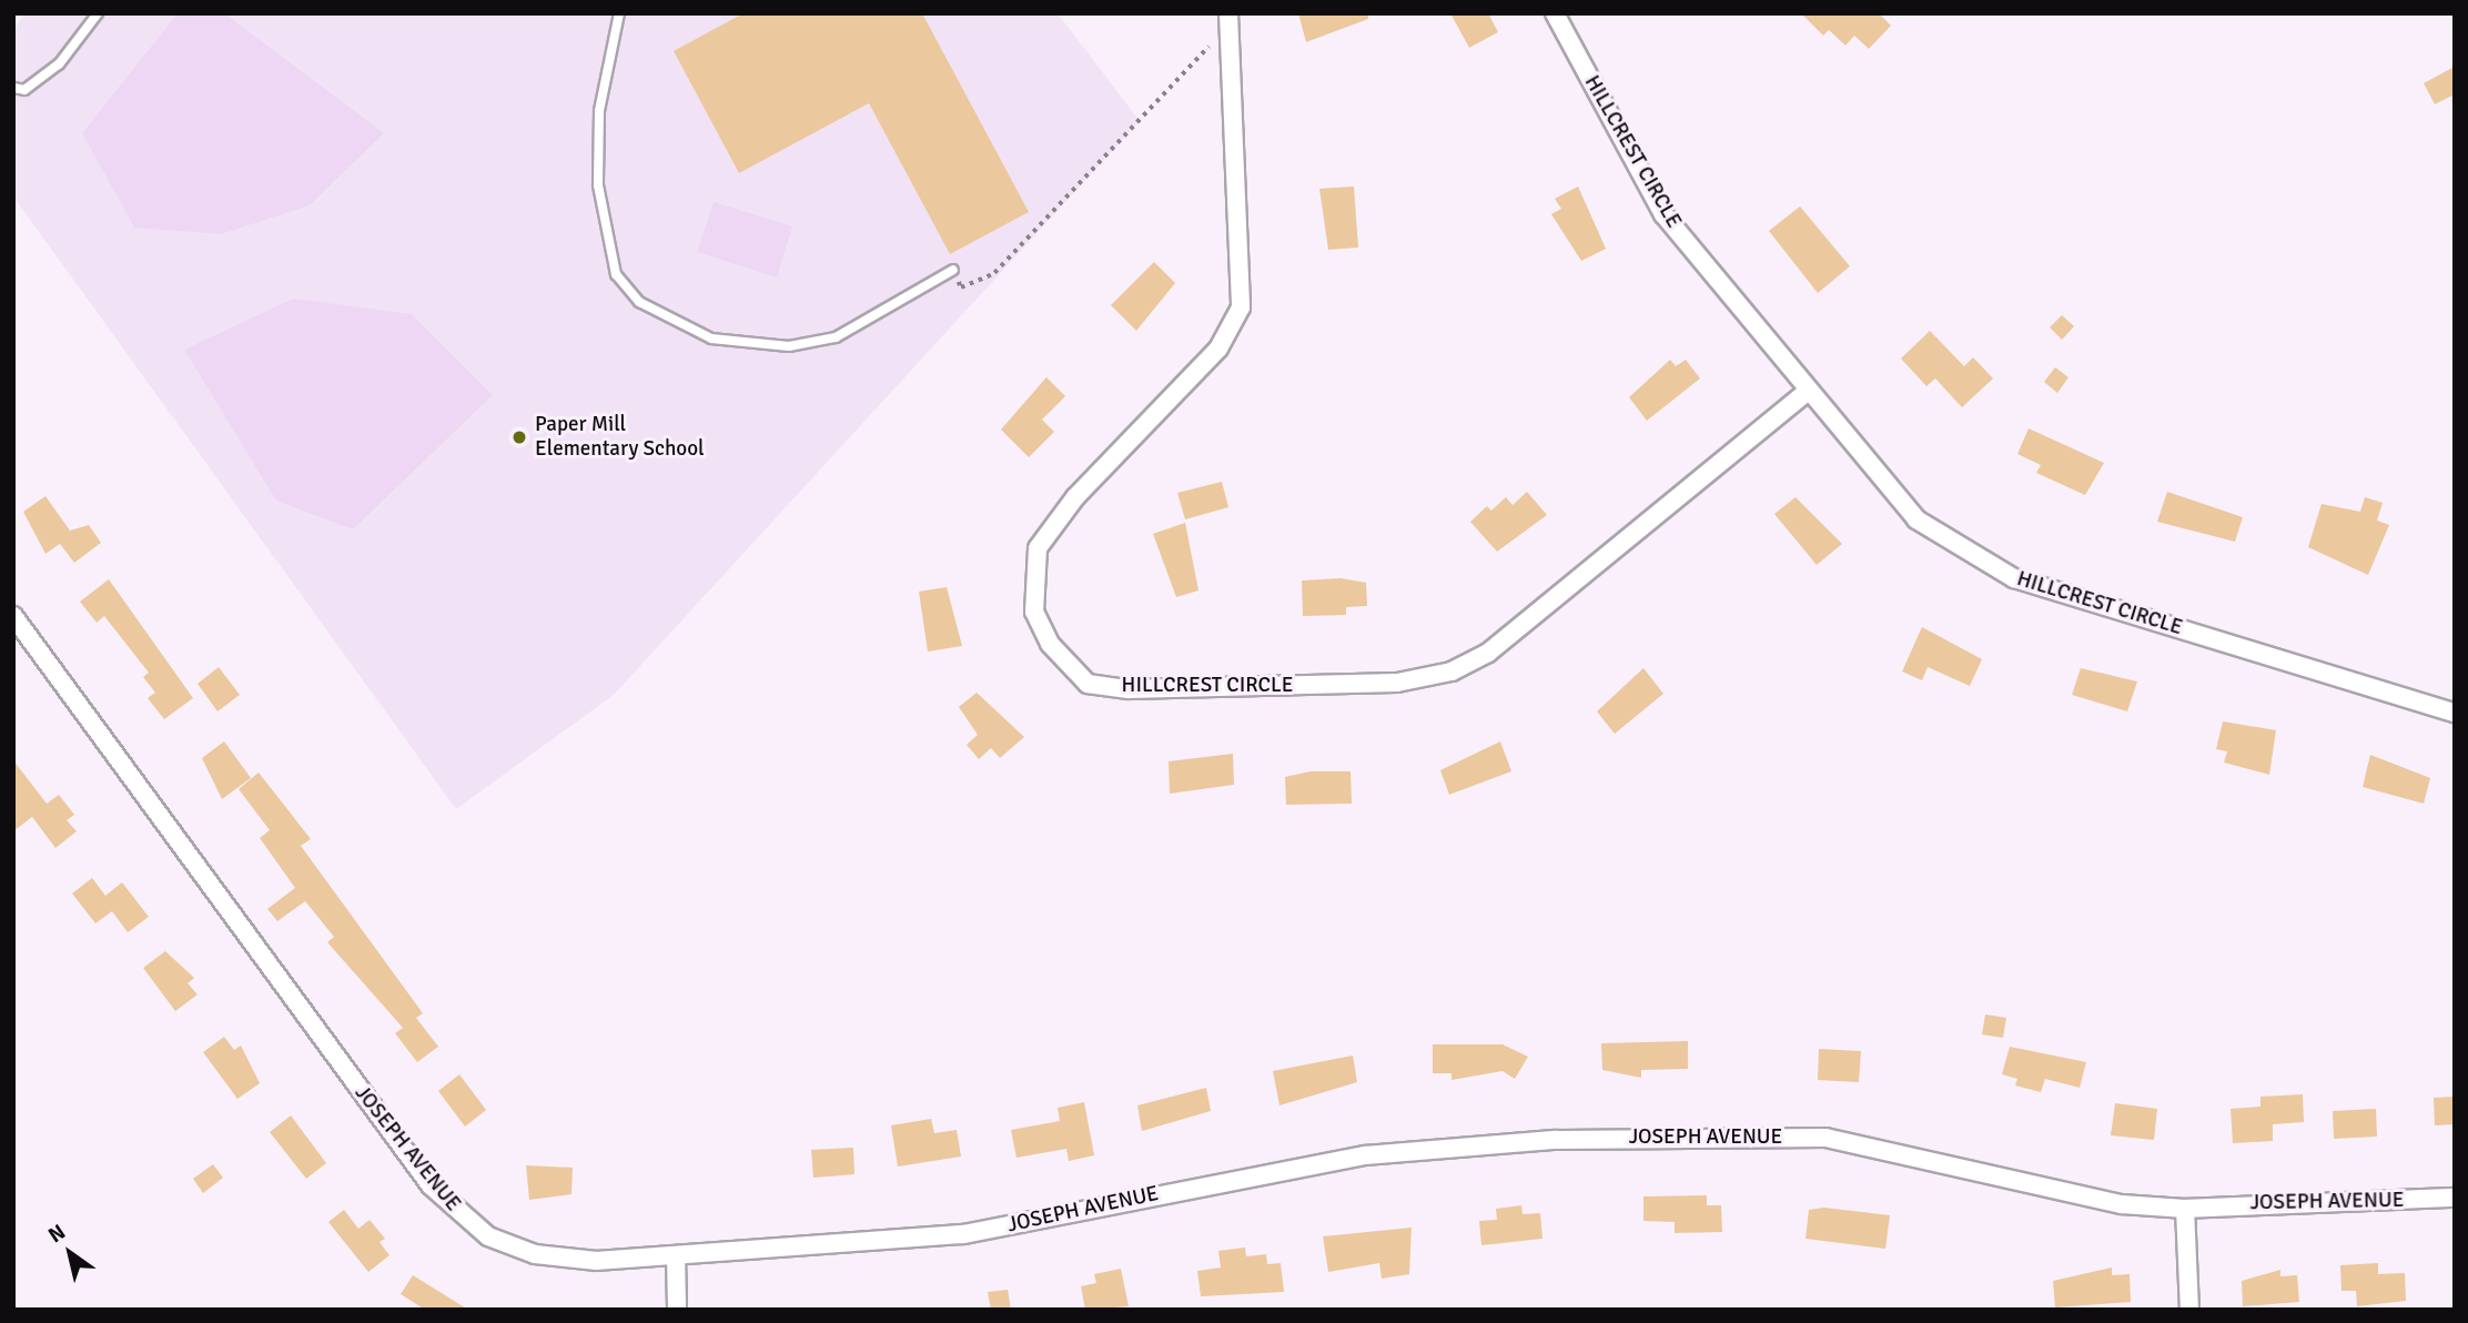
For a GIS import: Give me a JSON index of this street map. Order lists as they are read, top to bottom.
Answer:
{
  "streets": {
    "street": ["HILLCREST CIRCLE", "JOSEPH AVENUE"]
  },
  "places": ["Paper Mill Elementary School"],
  "north": "top left"
}
